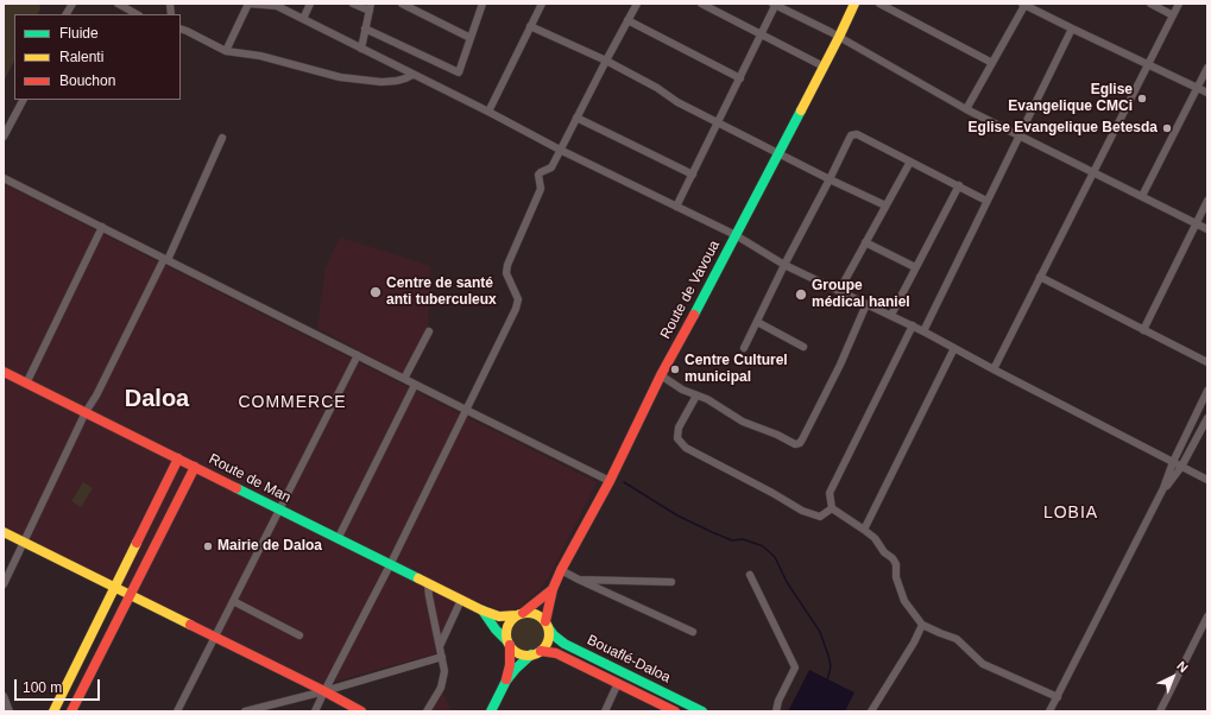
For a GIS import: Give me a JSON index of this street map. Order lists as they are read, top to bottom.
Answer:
{
  "streets": {
    "main road": ["Route de Vavoua", "Route de Man", "Bouaflé-Daloa"]
  },
  "crossings": [
    ["Route de Vavoua", "Route de Man"],
    ["Route de Vavoua", "Bouaflé-Daloa"],
    ["Route de Man", "Bouaflé-Daloa"]
  ],
  "districts": ["Daloa", "COMMERCE", "LOBIA"],
  "places": [
    "Eglise Evangelique CMCi",
    "Eglise Evangelique Betesda",
    "Centre de santé anti tuberculeux",
    "Groupe médical haniel",
    "Centre Culturel municipal",
    "Mairie de Daloa"
  ],
  "legend": ["Fluide", "Ralenti", "Bouchon"],
  "scale_bar": "100 m",
  "north": "top right"
}
